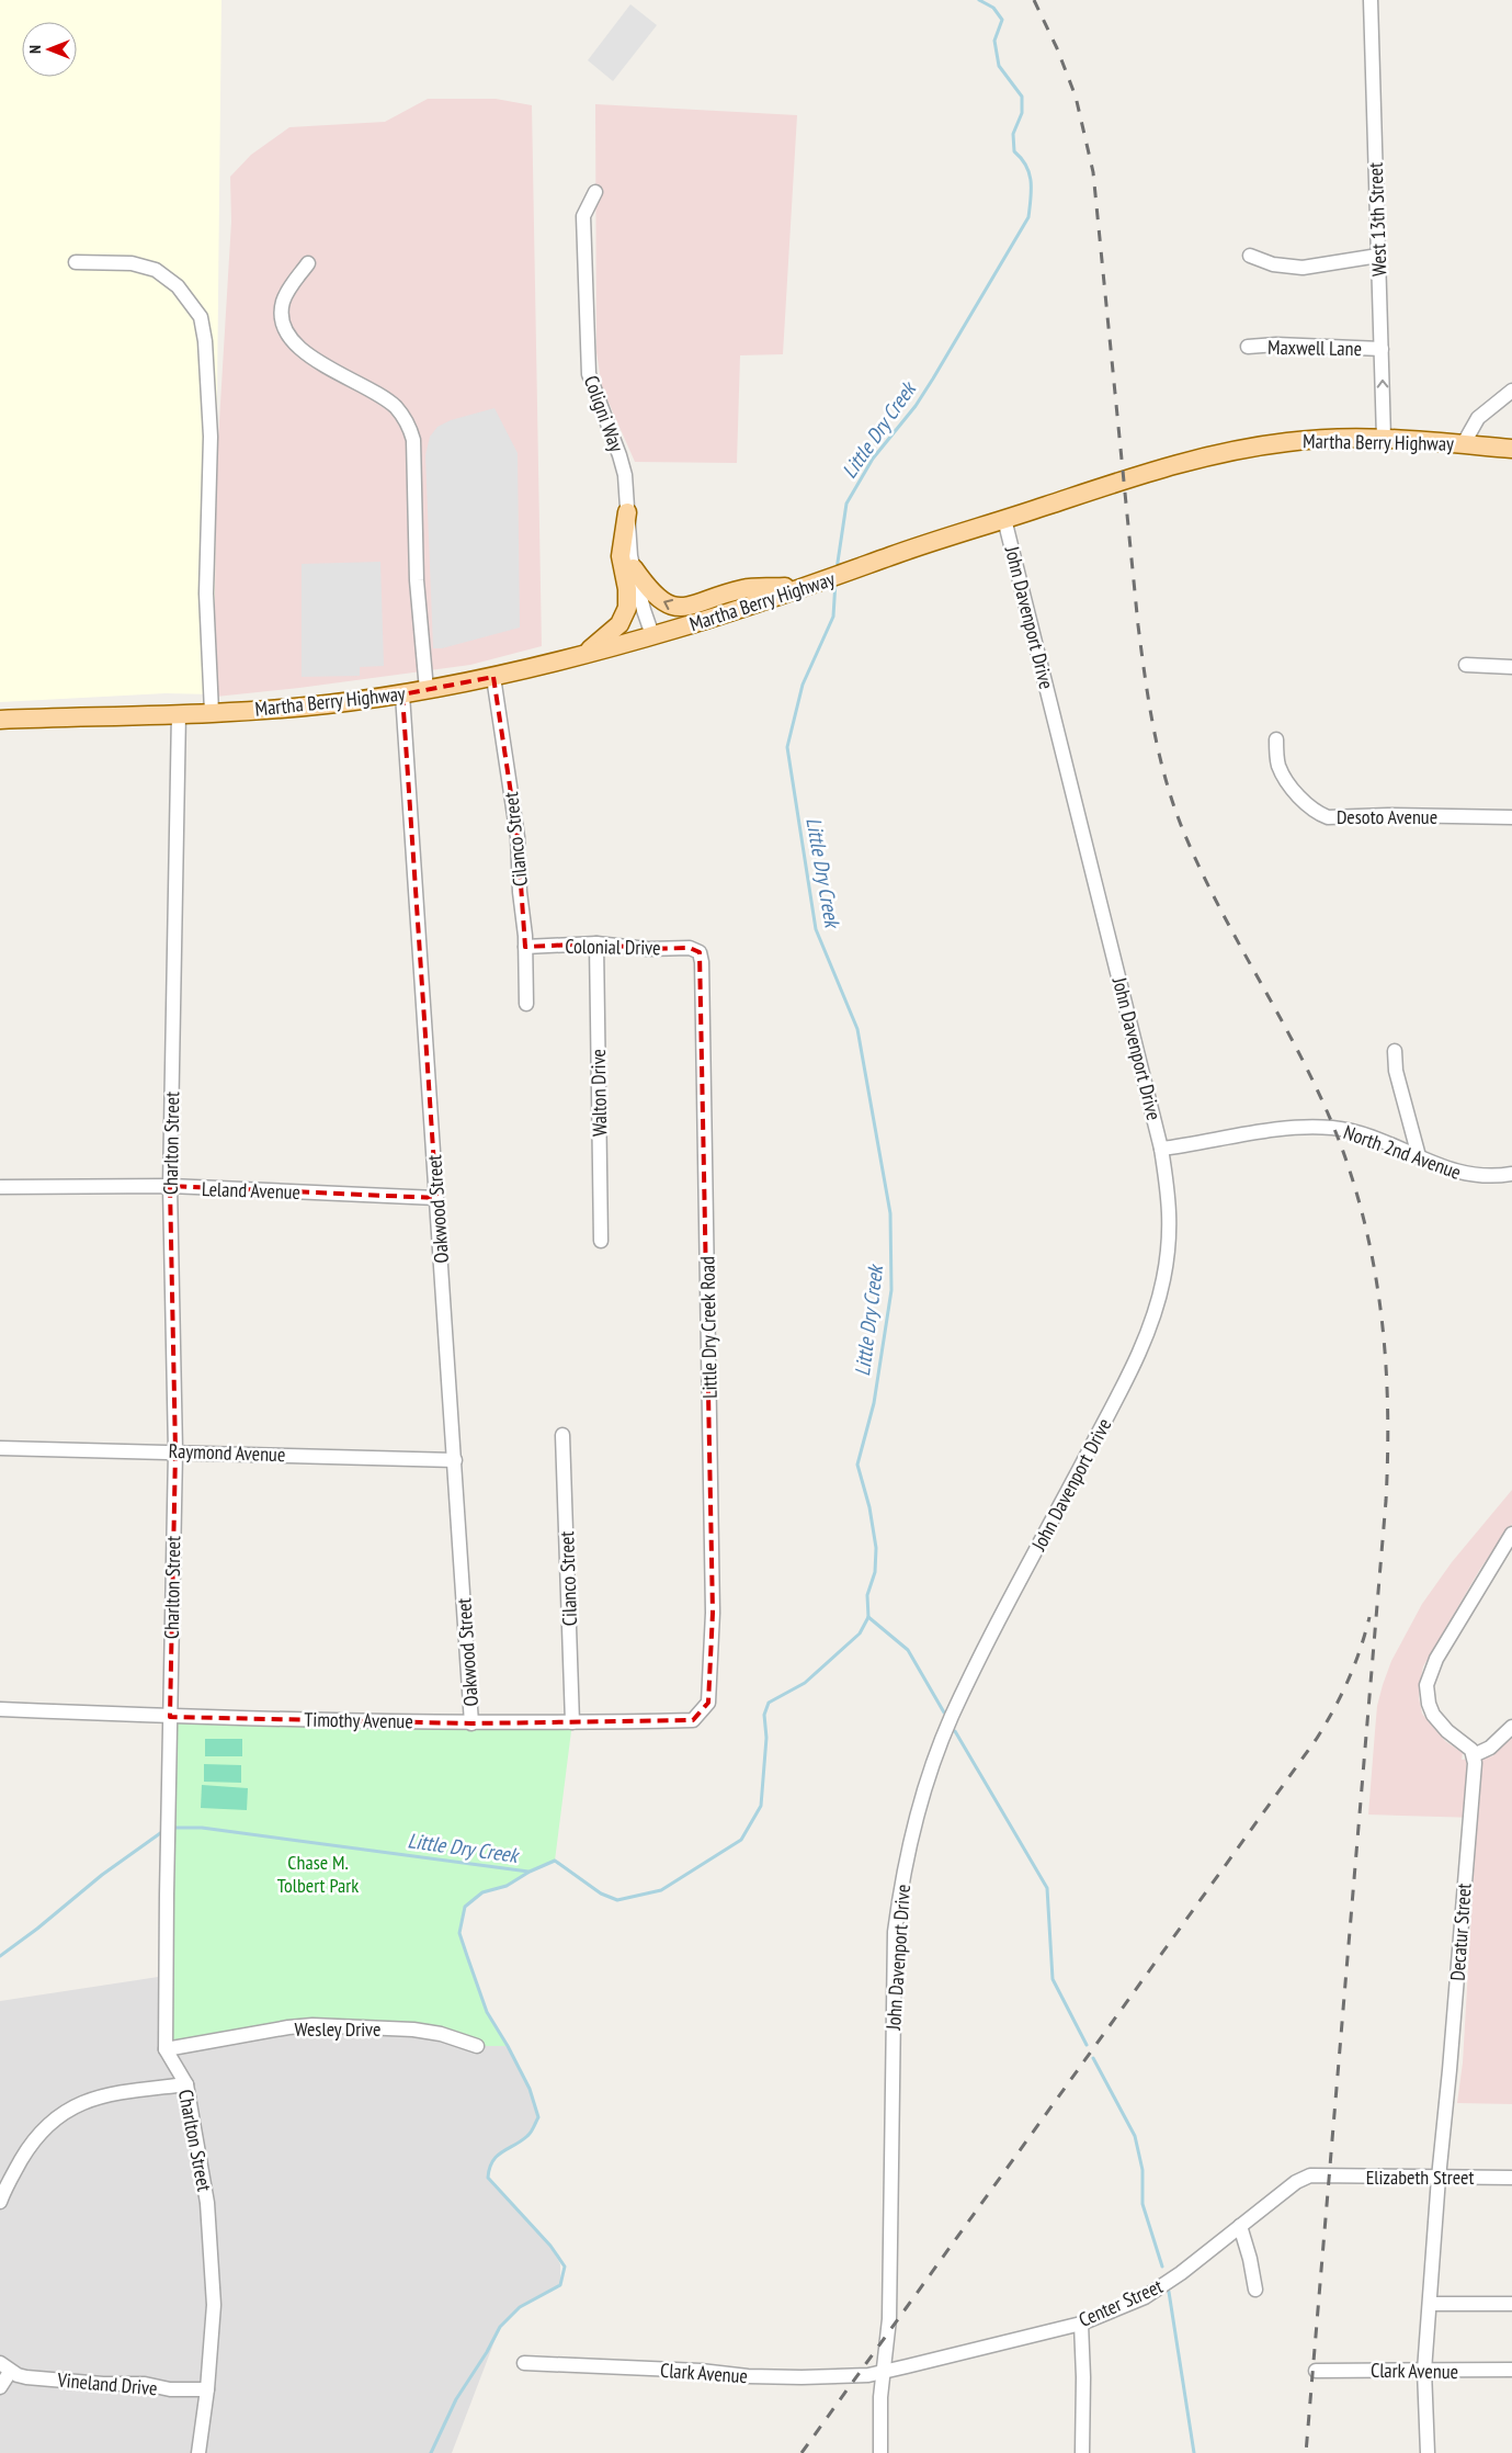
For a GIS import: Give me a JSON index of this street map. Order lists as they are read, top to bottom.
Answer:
{
  "streets": {
    "main road": ["Martha Berry Highway"],
    "street": [
      "West 13th Street",
      "Maxwell Lane",
      "Coligni Way",
      "John Davenport Drive",
      "Desoto Avenue",
      "Cilanco Street",
      "Colonial Drive",
      "Walton Drive",
      "Charlton Street",
      "North 2nd Avenue",
      "Leland Avenue",
      "Oakwood Street",
      "Little Dry Creek Road",
      "Raymond Avenue",
      "Timothy Avenue",
      "Decatur Street",
      "Wesley Drive",
      "Elizabeth Street",
      "Center Street",
      "Clark Avenue",
      "Vineland Drive"
    ]
  },
  "crossings": [
    ["West 13th Street", "Maxwell Lane"],
    ["West 13th Street", "Martha Berry Highway"],
    ["Coligni Way", "Martha Berry Highway"],
    ["Martha Berry Highway", "John Davenport Drive"],
    ["Martha Berry Highway", "Cilanco Street"],
    ["Martha Berry Highway", "Charlton Street"],
    ["Martha Berry Highway", "Oakwood Street"],
    ["John Davenport Drive", "North 2nd Avenue"],
    ["John Davenport Drive", "Center Street"],
    ["John Davenport Drive", "Clark Avenue"],
    ["Cilanco Street", "Colonial Drive"],
    ["Cilanco Street", "Timothy Avenue"],
    ["Colonial Drive", "Walton Drive"],
    ["Colonial Drive", "Little Dry Creek Road"],
    ["Charlton Street", "Leland Avenue"],
    ["Charlton Street", "Raymond Avenue"],
    ["Charlton Street", "Timothy Avenue"],
    ["Charlton Street", "Wesley Drive"],
    ["Charlton Street", "Vineland Drive"],
    ["Leland Avenue", "Oakwood Street"],
    ["Oakwood Street", "Raymond Avenue"],
    ["Oakwood Street", "Timothy Avenue"],
    ["Little Dry Creek Road", "Timothy Avenue"],
    ["Decatur Street", "Elizabeth Street"],
    ["Decatur Street", "Clark Avenue"],
    ["Elizabeth Street", "Center Street"],
    ["Center Street", "Clark Avenue"]
  ],
  "water": ["Little Dry Creek"],
  "parks": ["Chase M. Tolbert Park"],
  "north": "left"
}
